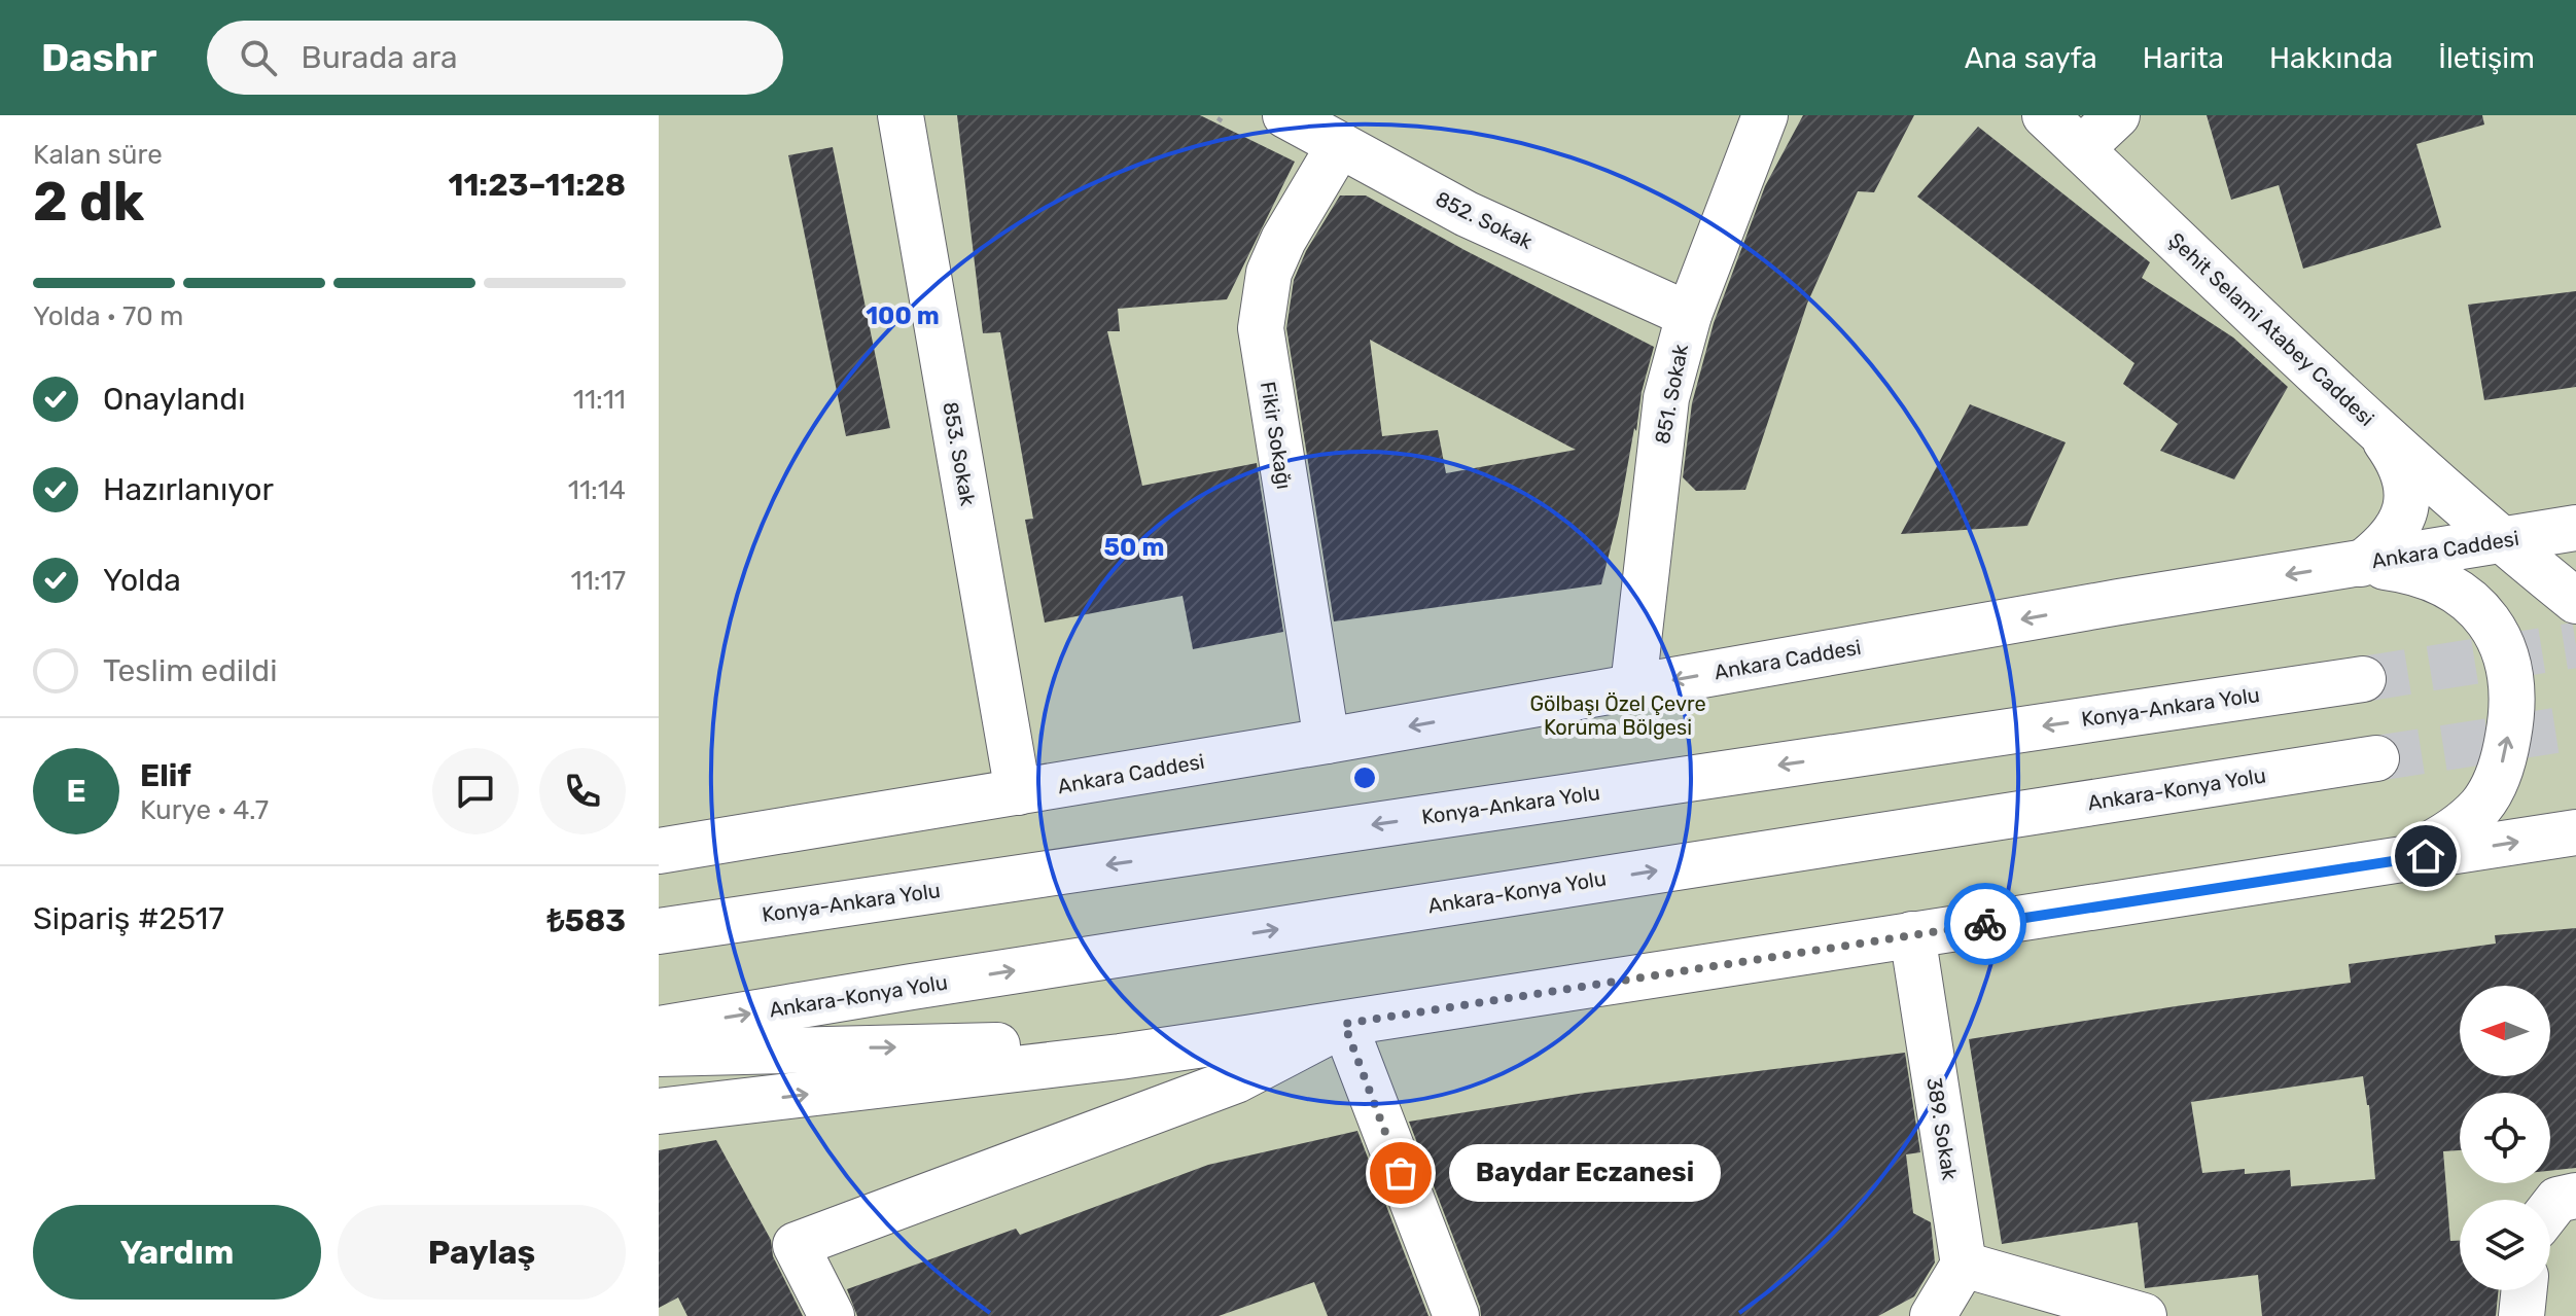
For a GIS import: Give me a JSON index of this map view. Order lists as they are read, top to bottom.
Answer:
{
  "streets": {
    "main road": [
      "852. Sokak",
      "Şehit Selami Atabey Caddesi",
      "851. Sokak",
      "Fikir Sokağı",
      "853. Sokak",
      "Ankara Caddesi",
      "Konya-Ankara Yolu",
      "Ankara-Konya Yolu",
      "389. Sokak"
    ]
  },
  "crossings": [
    ["852. Sokak", "851. Sokak"],
    ["852. Sokak", "Fikir Sokağı"],
    ["Şehit Selami Atabey Caddesi", "Ankara Caddesi"],
    ["851. Sokak", "Ankara Caddesi"],
    ["Fikir Sokağı", "Ankara Caddesi"],
    ["853. Sokak", "Ankara Caddesi"]
  ],
  "parks": ["Gölbaşı Özel Çevre Koruma Bölgesi"],
  "places": ["Baydar Eczanesi"],
  "north": "left",
  "page": {
    "header": "Dashr",
    "search": "Burada ara",
    "nav": [
      "Ana sayfa",
      "Harita",
      "Hakkında",
      "İletişim"
    ],
    "heading": ["2 dk", "Kalan süre", "11:23–11:28"],
    "panel": [
      "Elif",
      "Kurye · 4.7",
      "Sipariş #2517",
      "₺583"
    ],
    "bar": "Yolda · 70 m",
    "list": [
      ["Onaylandı", "11:11"],
      ["Hazırlanıyor", "11:14"],
      ["Yolda", "11:17"],
      "Teslim edildi"
    ],
    "round": "E",
    "bubble": "Baydar Eczanesi",
    "buttons": ["Yardım", "Paylaş"]
  },
  "rings": ["100 m", "50 m"]
}
